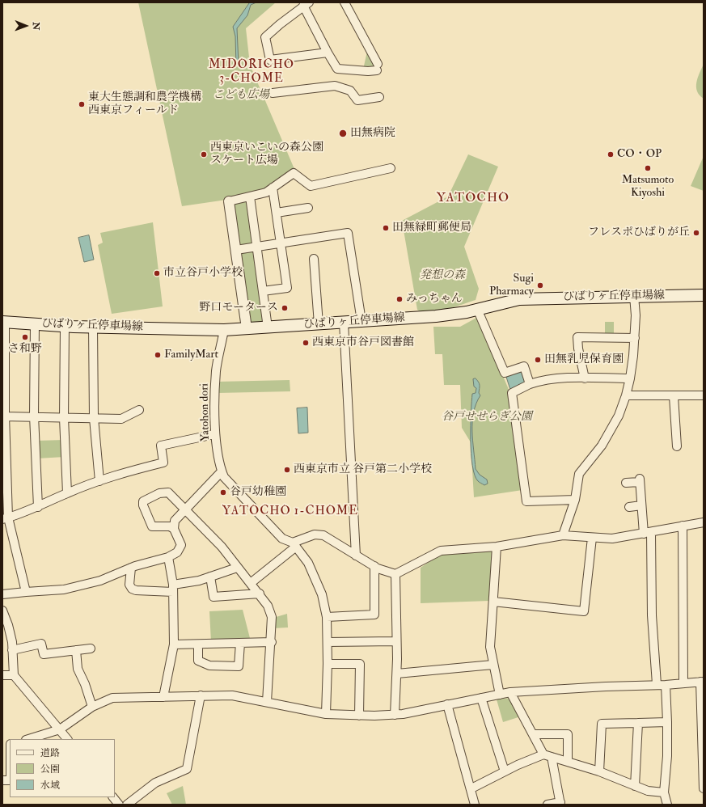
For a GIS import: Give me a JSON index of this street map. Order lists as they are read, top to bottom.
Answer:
{
  "streets": {
    "main road": ["ひばりヶ丘停車場線"],
    "street": ["Yatohon dori"]
  },
  "crossings": [
    ["ひばりヶ丘停車場線", "Yatohon dori"]
  ],
  "districts": ["MIDORICHO 3-CHOME", "YATOCHO", "YATOCHO 1-CHOME"],
  "parks": ["こども広場", "発想の森", "谷戸せせらぎ公園"],
  "places": [
    "東大生態調和農学機構 西東京フィールド",
    "田無病院",
    "西東京いこいの森公園 スケート広場",
    "CO・OP",
    "Matsumoto Kiyoshi",
    "田無緑町郵便局",
    "フレスポひばりが丘",
    "市立谷戸小学校",
    "Sugi Pharmacy",
    "みっちゃん",
    "野口モータース",
    "さ和野",
    "西東京市谷戸図書館",
    "FamilyMart",
    "田無乳児保育園",
    "西東京市立 谷戸第二小学校",
    "谷戸幼稚園"
  ],
  "legend": ["道路", "公園", "水域"],
  "north": "right"
}
